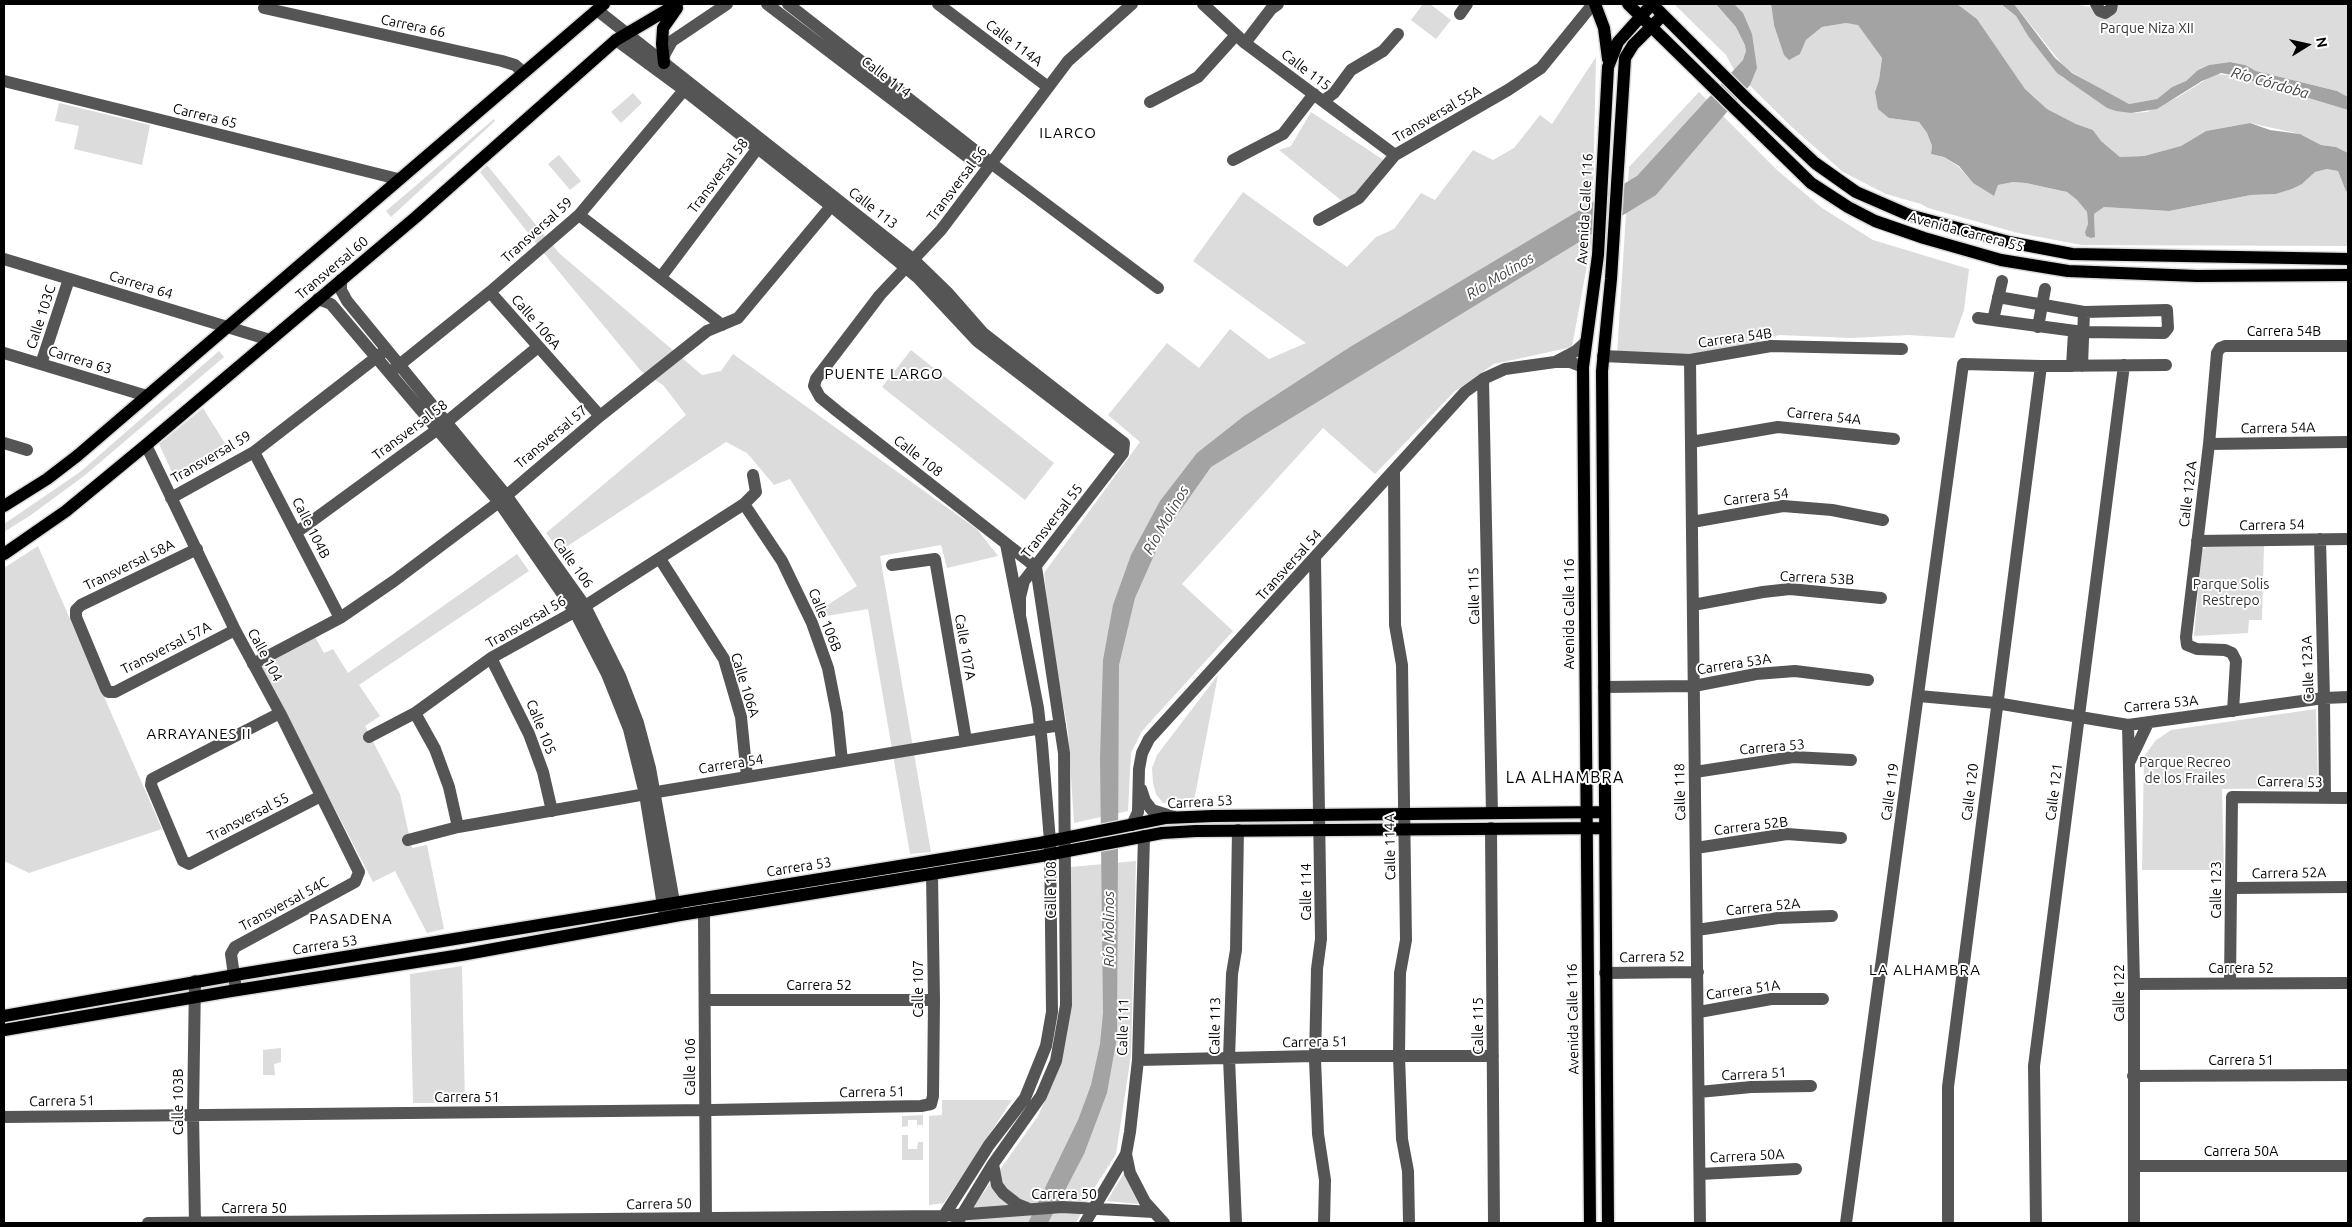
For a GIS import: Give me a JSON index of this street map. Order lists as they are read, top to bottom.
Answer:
{
  "streets": {
    "main road": [
      "Avenida Calle 116",
      "Avenida Carrera 55",
      "Transversal 60",
      "Carrera 53"
    ],
    "street": [
      "Carrera 66",
      "Calle 114A",
      "Calle 115",
      "Calle 114",
      "Transversal 55A",
      "Carrera 65",
      "Transversal 58",
      "Transversal 56",
      "Calle 113",
      "Transversal 59",
      "Carrera 64",
      "Calle 103C",
      "Calle 106A",
      "Carrera 54B",
      "Carrera 63",
      "Carrera 54A",
      "Transversal 57",
      "Calle 108",
      "Calle 122A",
      "Carrera 54",
      "Transversal 55",
      "Calle 104B",
      "Calle 106",
      "Transversal 58A",
      "Transversal 54",
      "Carrera 53B",
      "Calle 106B",
      "Calle 107A",
      "Transversal 57A",
      "Calle 104",
      "Carrera 53A",
      "Calle 123A",
      "Calle 105",
      "Calle 118",
      "Calle 119",
      "Calle 120",
      "Calle 121",
      "Carrera 52B",
      "Carrera 52A",
      "Calle 123",
      "Transversal 54C",
      "Carrera 52",
      "Calle 107",
      "Carrera 51A",
      "Calle 122",
      "Calle 111",
      "Carrera 51",
      "Calle 103B",
      "Carrera 50A",
      "Carrera 50"
    ]
  },
  "crossings": [
    ["Carrera 66", "Transversal 60"],
    ["Calle 114A", "Transversal 56"],
    ["Calle 114A", "Transversal 54"],
    ["Calle 114A", "Carrera 53"],
    ["Calle 114A", "Carrera 51"],
    ["Calle 115", "Transversal 55A"],
    ["Calle 115", "Transversal 54"],
    ["Calle 115", "Carrera 53"],
    ["Calle 115", "Carrera 51"],
    ["Calle 114", "Transversal 56"],
    ["Calle 114", "Transversal 54"],
    ["Calle 114", "Carrera 53"],
    ["Calle 114", "Carrera 51"],
    ["Carrera 65", "Transversal 60"],
    ["Transversal 58", "Calle 113"],
    ["Transversal 58", "Calle 106A"],
    ["Transversal 58", "Calle 104B"],
    ["Transversal 58", "Calle 106"],
    ["Transversal 56", "Calle 113"],
    ["Transversal 56", "Calle 106A"],
    ["Transversal 56", "Calle 108"],
    ["Transversal 56", "Calle 106"],
    ["Transversal 56", "Calle 106B"],
    ["Transversal 56", "Calle 105"],
    ["Calle 113", "Transversal 59"],
    ["Calle 113", "Transversal 60"],
    ["Calle 113", "Transversal 57"],
    ["Calle 113", "Transversal 55"],
    ["Calle 113", "Carrera 53"],
    ["Calle 113", "Carrera 51"],
    ["Avenida Calle 116", "Avenida Carrera 55"],
    ["Avenida Calle 116", "Carrera 53"],
    ["Transversal 59", "Calle 106A"],
    ["Transversal 59", "Calle 104B"],
    ["Transversal 59", "Calle 106"],
    ["Transversal 59", "Calle 104"],
    ["Transversal 60", "Carrera 64"],
    ["Transversal 60", "Carrera 63"],
    ["Transversal 60", "Calle 106"],
    ["Transversal 60", "Calle 104"],
    ["Carrera 64", "Calle 103C"],
    ["Calle 103C", "Carrera 63"],
    ["Calle 106A", "Transversal 57"],
    ["Calle 106A", "Carrera 54"],
    ["Carrera 54B", "Calle 122A"],
    ["Carrera 54B", "Calle 118"],
    ["Carrera 54A", "Calle 122A"],
    ["Carrera 54A", "Calle 118"],
    ["Transversal 57", "Calle 104B"],
    ["Transversal 57", "Calle 106"],
    ["Transversal 57", "Calle 104"],
    ["Calle 108", "Carrera 54"],
    ["Calle 108", "Transversal 55"],
    ["Calle 108", "Carrera 53"],
    ["Calle 108", "Carrera 50"],
    ["Calle 122A", "Carrera 54"],
    ["Calle 122A", "Carrera 53A"],
    ["Carrera 54", "Calle 106"],
    ["Carrera 54", "Calle 106B"],
    ["Carrera 54", "Calle 107A"],
    ["Carrera 54", "Calle 123A"],
    ["Carrera 54", "Calle 105"],
    ["Carrera 54", "Calle 118"],
    ["Transversal 55", "Calle 104"],
    ["Calle 106", "Carrera 53"],
    ["Calle 106", "Carrera 52"],
    ["Calle 106", "Carrera 51"],
    ["Calle 106", "Carrera 50"],
    ["Transversal 58A", "Transversal 57A"],
    ["Transversal 58A", "Calle 104"],
    ["Transversal 54", "Carrera 53"],
    ["Carrera 53B", "Calle 118"],
    ["Transversal 57A", "Calle 104"],
    ["Calle 104", "Transversal 54C"],
    ["Carrera 53A", "Calle 123A"],
    ["Carrera 53A", "Calle 118"],
    ["Carrera 53A", "Calle 119"],
    ["Carrera 53A", "Calle 120"],
    ["Carrera 53A", "Calle 121"],
    ["Carrera 53A", "Calle 122"],
    ["Calle 123A", "Carrera 53"],
    ["Carrera 53", "Calle 118"],
    ["Carrera 53", "Calle 123"],
    ["Carrera 53", "Transversal 54C"],
    ["Carrera 53", "Calle 107"],
    ["Carrera 53", "Calle 111"],
    ["Carrera 53", "Calle 103B"],
    ["Calle 118", "Carrera 52B"],
    ["Calle 118", "Carrera 52A"],
    ["Calle 118", "Carrera 52"],
    ["Calle 118", "Carrera 51A"],
    ["Calle 118", "Carrera 51"],
    ["Calle 118", "Carrera 50A"],
    ["Calle 119", "Calle 120"],
    ["Carrera 52A", "Calle 123"],
    ["Calle 123", "Carrera 52"],
    ["Carrera 52", "Calle 107"],
    ["Carrera 52", "Calle 122"],
    ["Calle 107", "Carrera 51"],
    ["Calle 122", "Carrera 51"],
    ["Calle 122", "Carrera 50A"],
    ["Calle 111", "Carrera 51"],
    ["Calle 111", "Carrera 50"],
    ["Carrera 51", "Calle 103B"],
    ["Calle 103B", "Carrera 50"]
  ],
  "districts": [
    "ILARCO",
    "PUENTE LARGO",
    "ARRAYANES II",
    "LA ALHAMBRA",
    "PASADENA",
    "LA ALHAMBRA"
  ],
  "water": ["Río Córdoba", "Río Molinos"],
  "parks": ["Parque Niza XII", "Parque Solis Restrepo", "Parque Recreo de los Frailes"],
  "north": "right"
}
